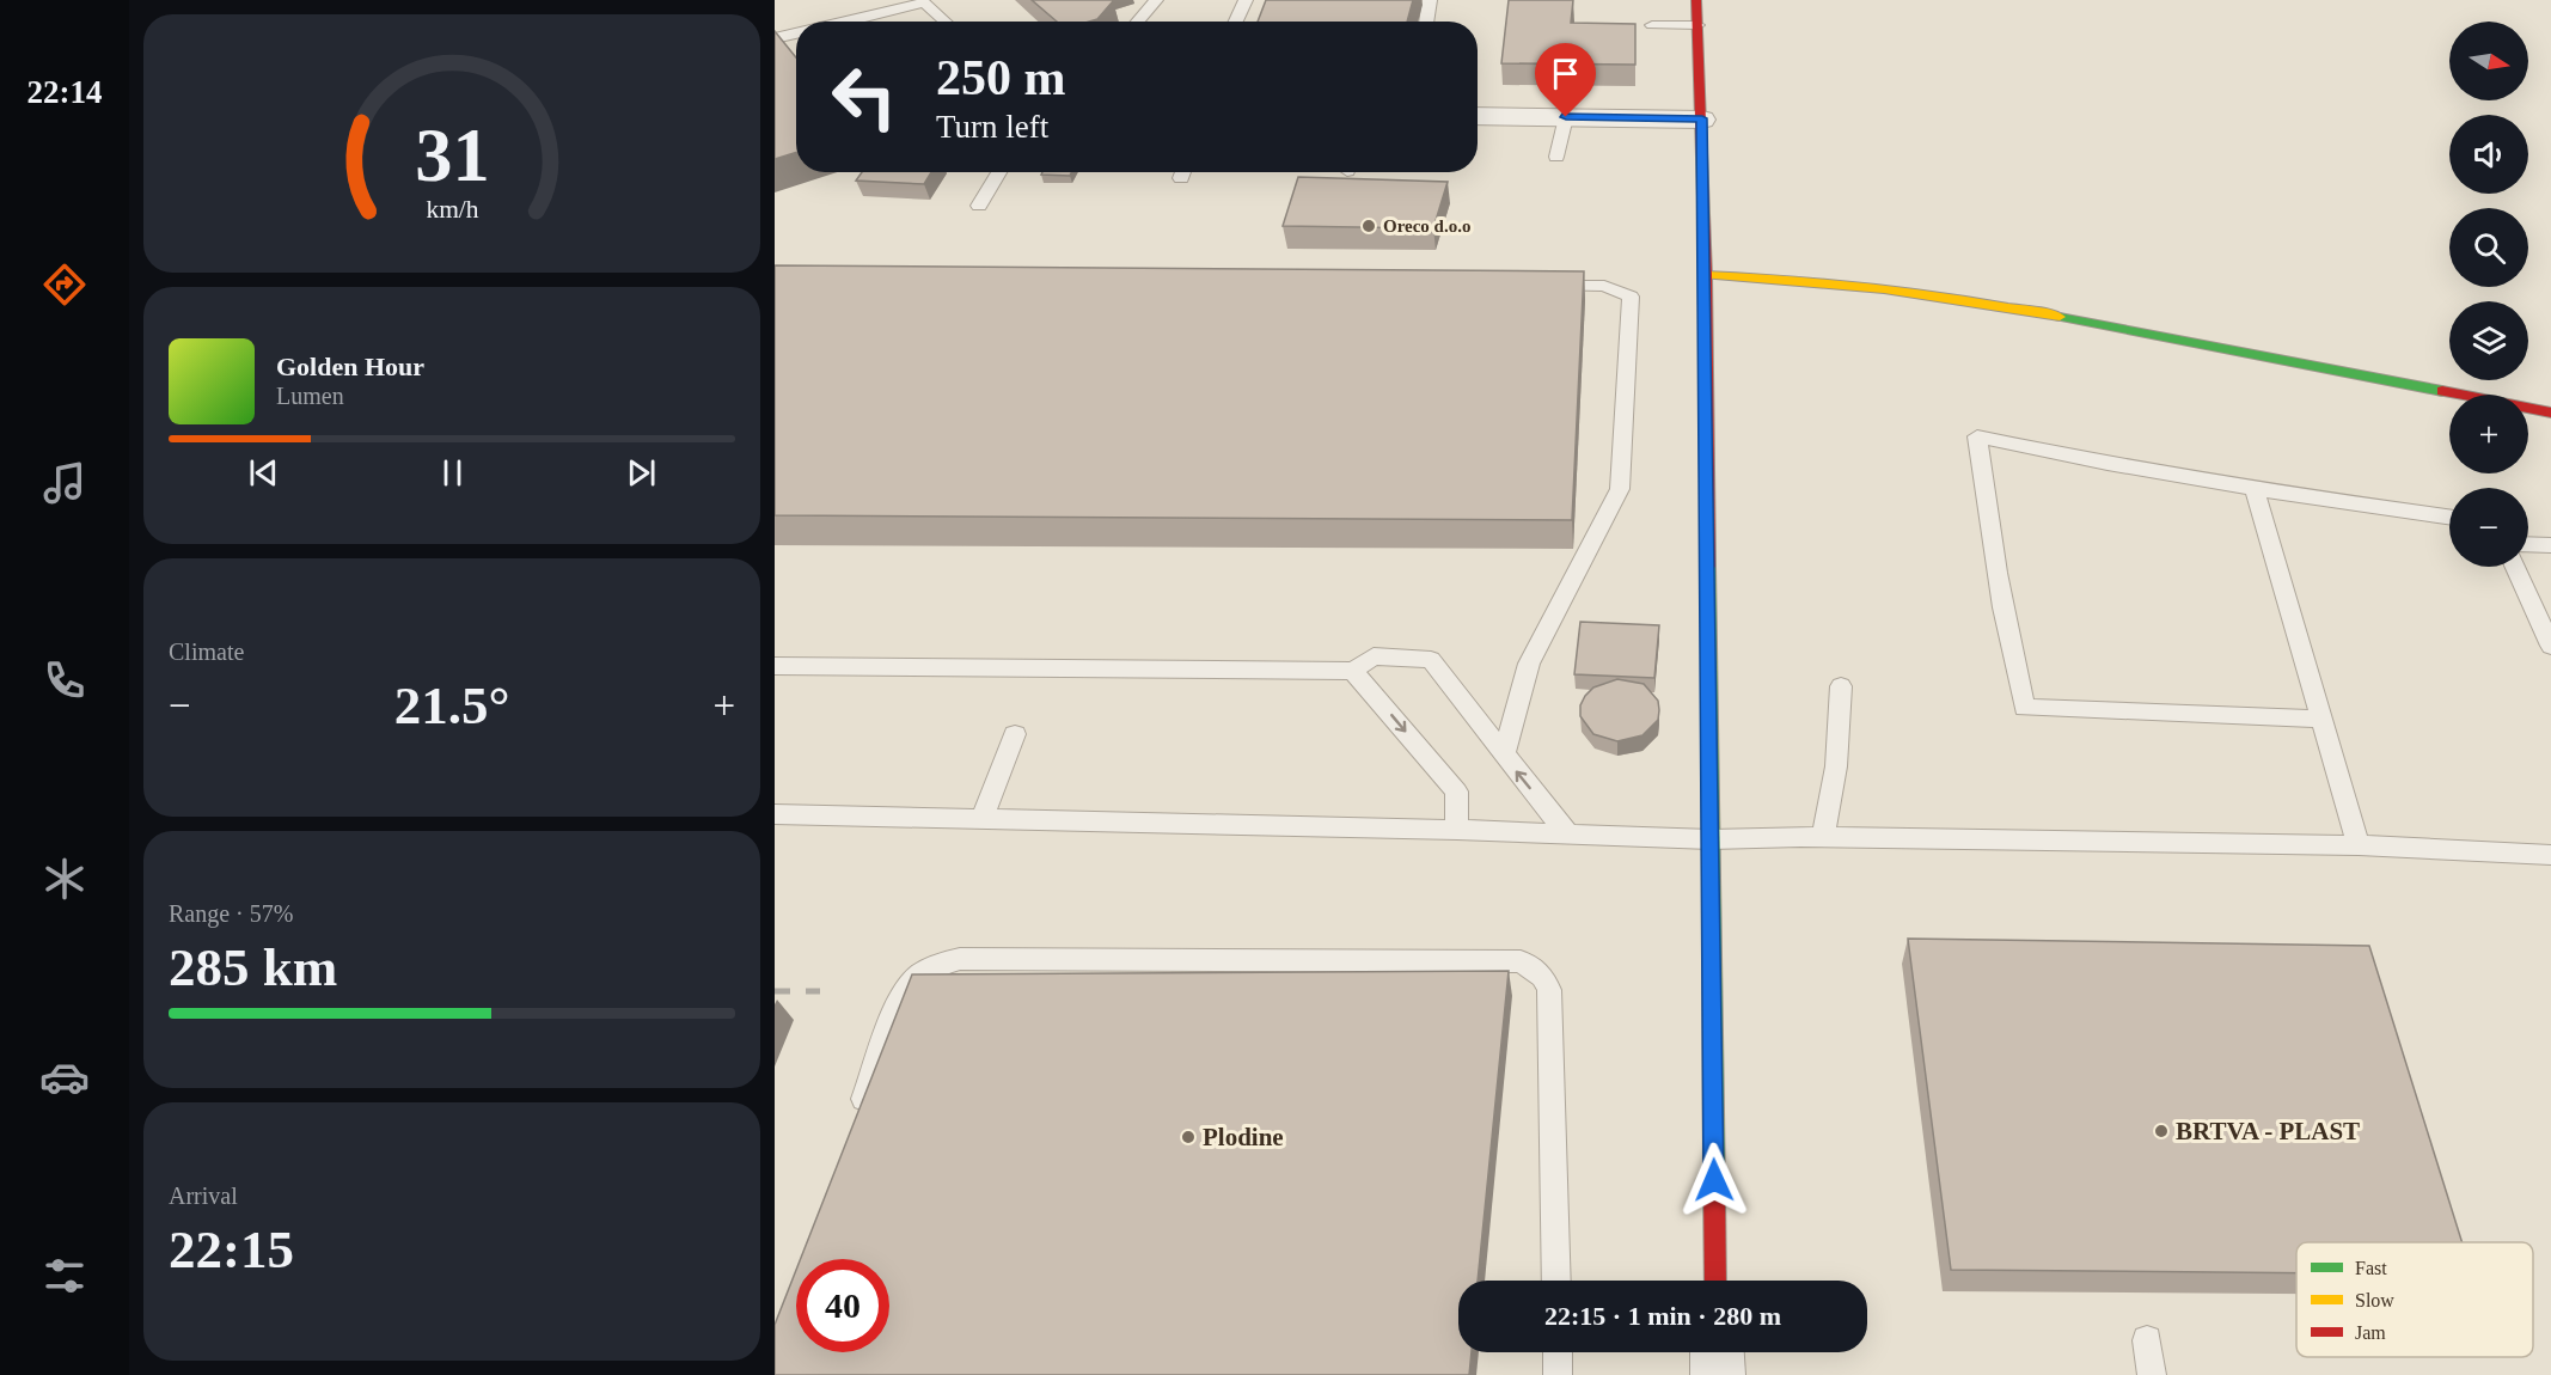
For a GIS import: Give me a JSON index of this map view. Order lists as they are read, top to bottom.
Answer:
{
  "places": ["Oreco d.o.o", "BRTVA - PLAST", "Plodine"],
  "legend": ["Fast", "Slow", "Jam"],
  "north": "right",
  "page": {
    "tabs": "22:14",
    "map_buttons": ["+", "−"],
    "turn": ["250 m", "Turn left"],
    "song": ["Golden Hour", "Lumen"],
    "tile": [
      "Climate",
      ["Range · 57%", "285 km"],
      ["Arrival", "22:15"]
    ],
    "heat": ["−", "21.5°", "+"],
    "limit": "40",
    "trip": "22:15 · 1 min · 280 m",
    "gauge": ["31", "km/h"]
  }
}
